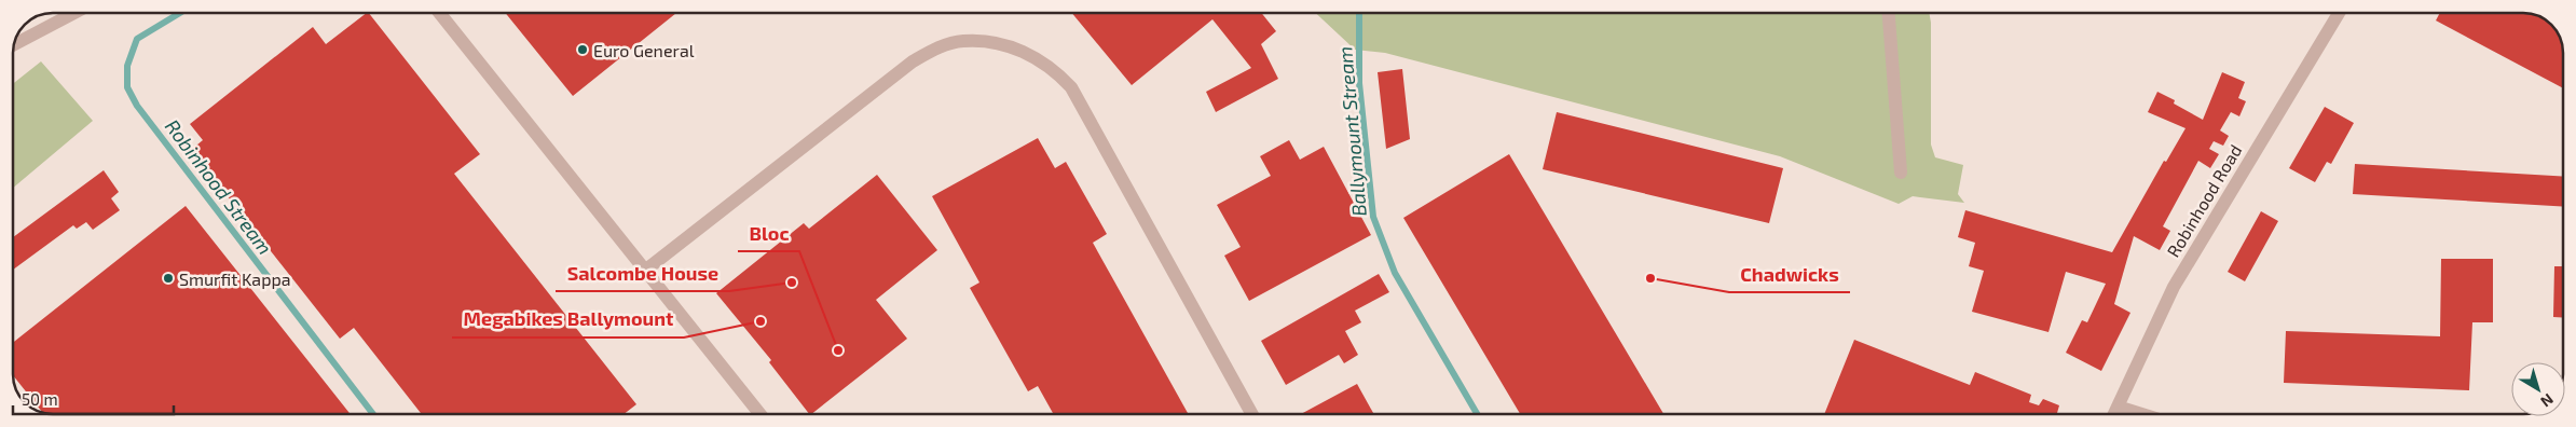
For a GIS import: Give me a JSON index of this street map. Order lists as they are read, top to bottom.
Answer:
{
  "streets": {
    "street": ["Robinhood Road"]
  },
  "water": ["Ballymount Stream", "Robinhood Stream"],
  "places": [
    "Euro General",
    "Smurfit Kappa",
    "Chadwicks",
    "Salcombe House",
    "Megabikes Ballymount",
    "Bloc"
  ],
  "scale_bar": "50 m",
  "north": "bottom right"
}
